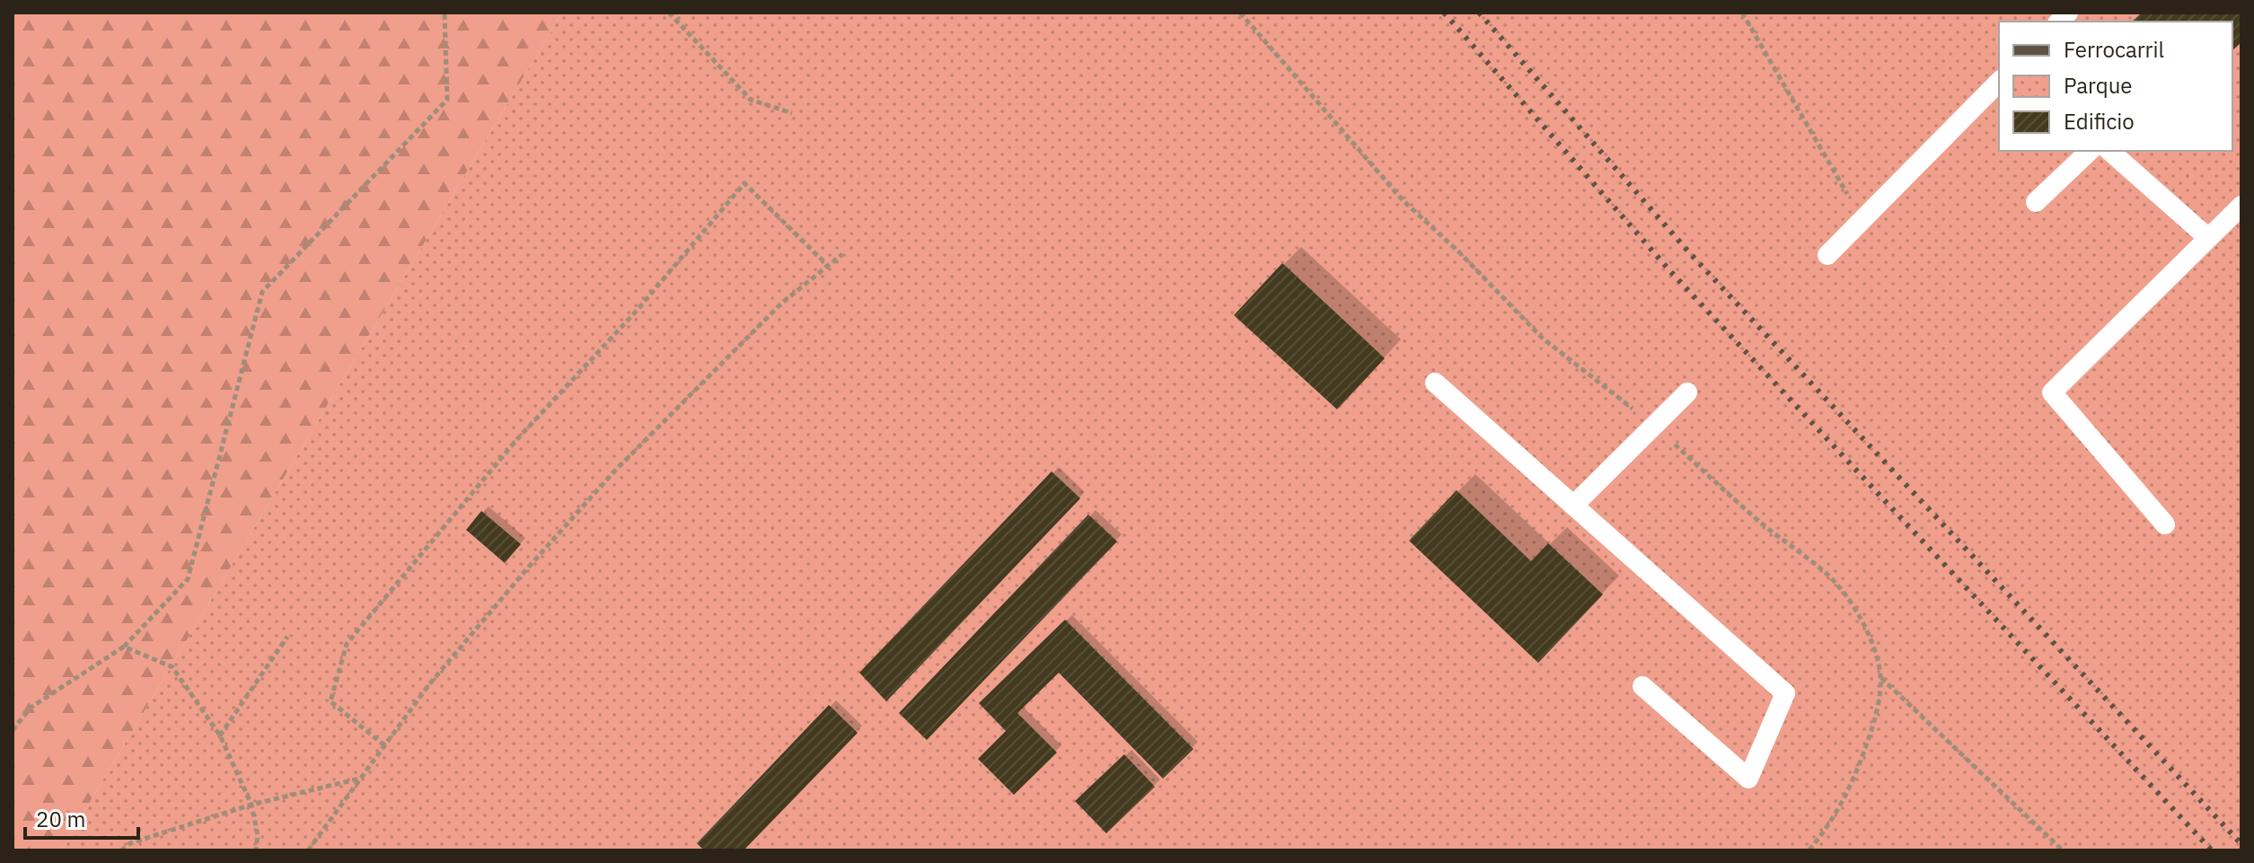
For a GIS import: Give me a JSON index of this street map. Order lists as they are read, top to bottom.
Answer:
{
  "legend": ["Ferrocarril", "Parque", "Edificio"],
  "scale_bar": "20 m"
}
